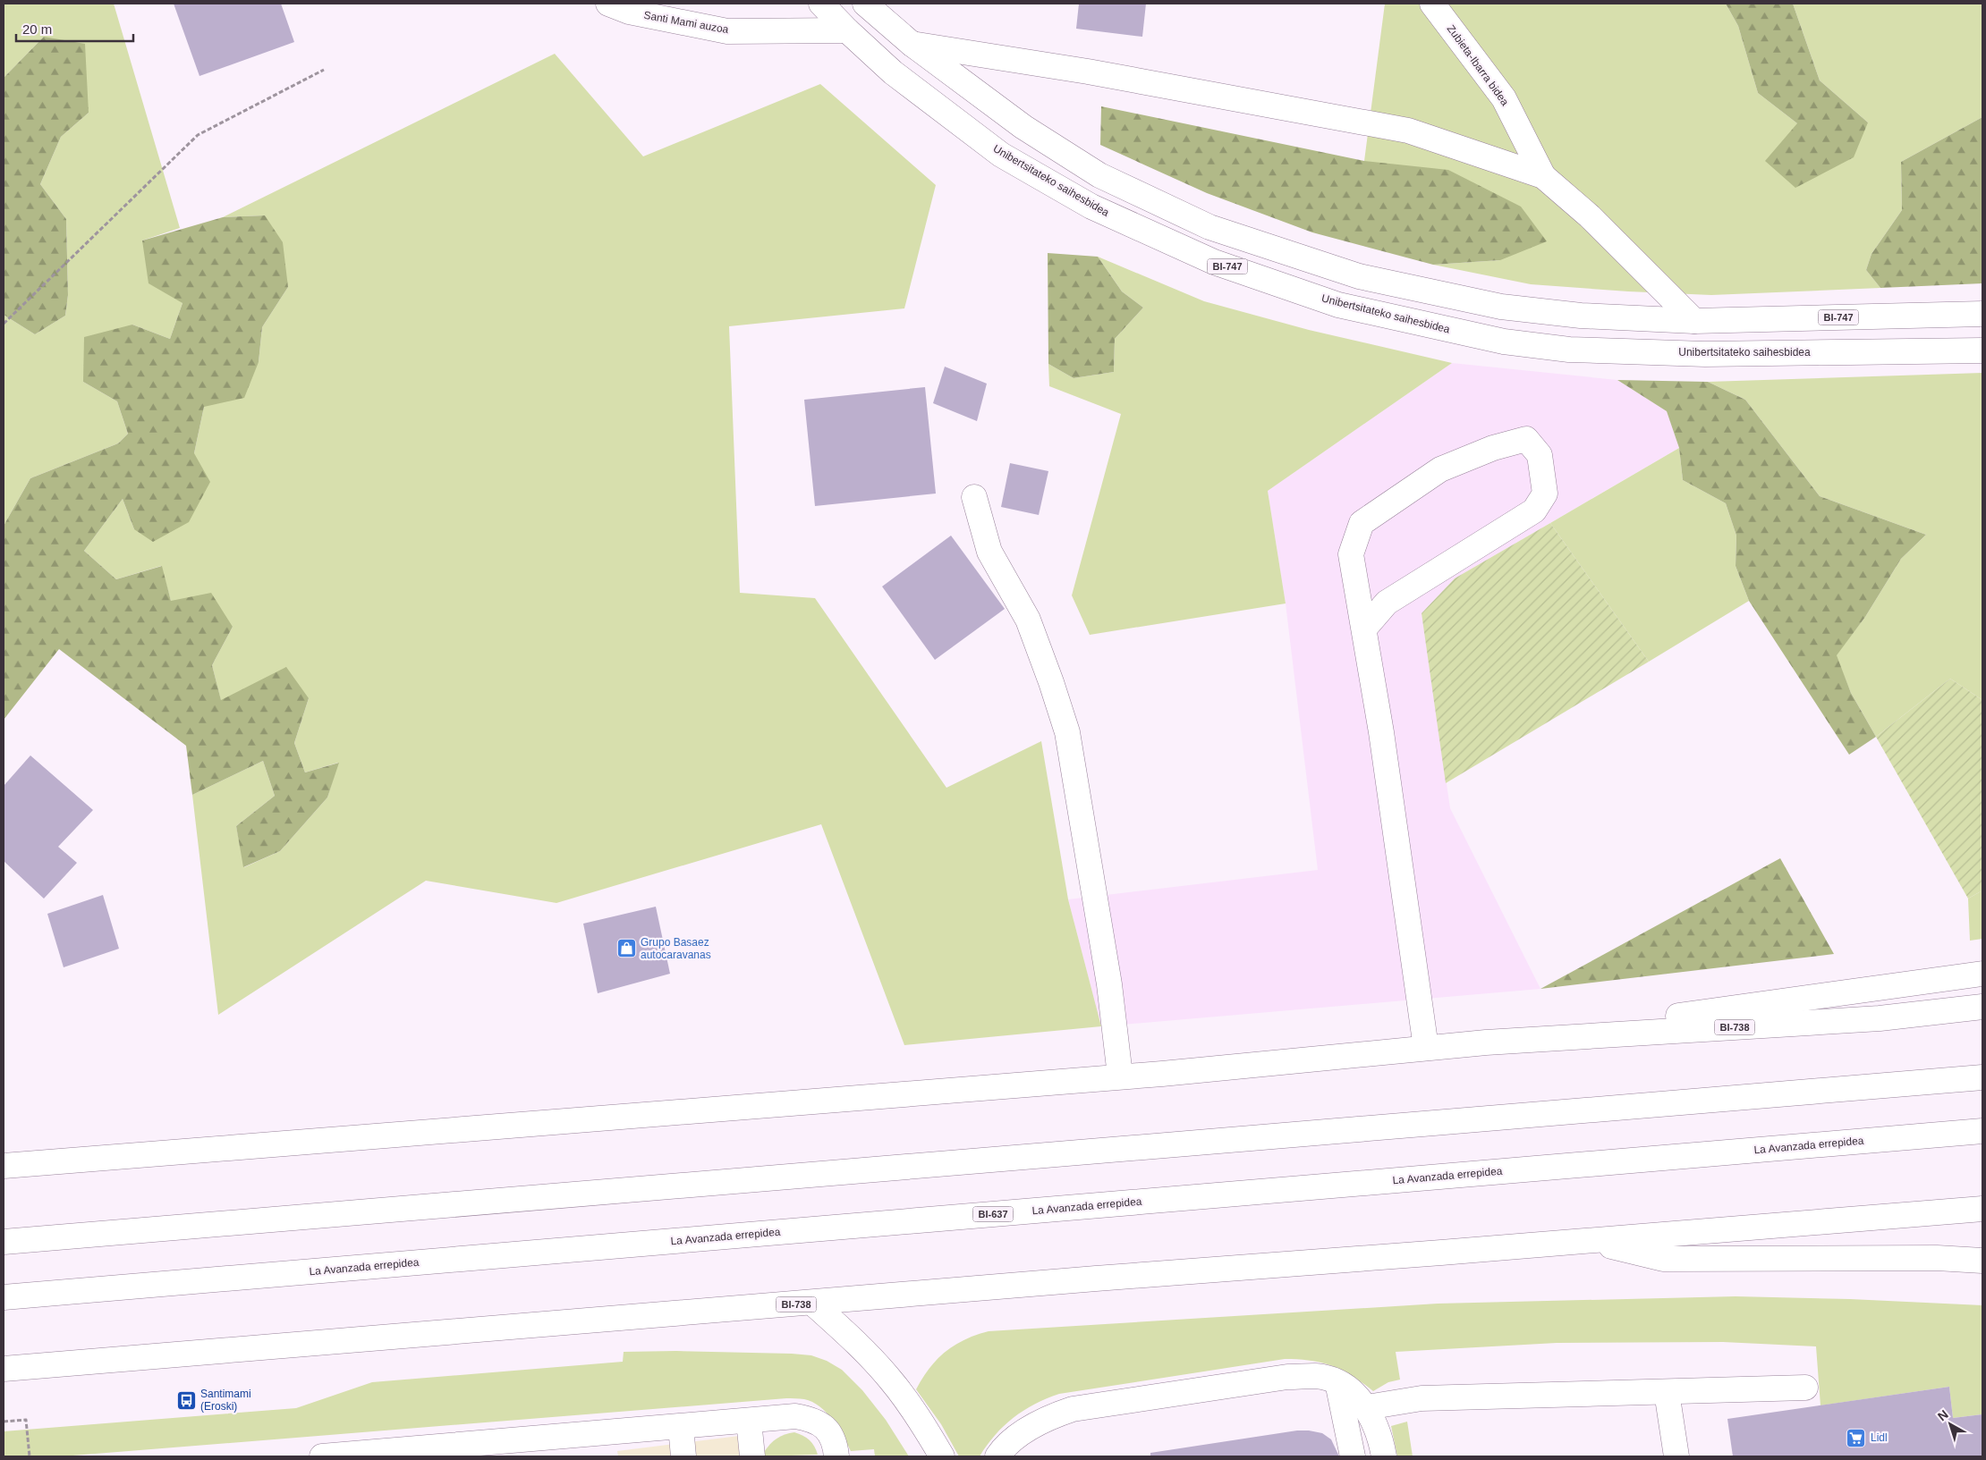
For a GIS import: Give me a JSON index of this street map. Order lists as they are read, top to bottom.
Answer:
{
  "streets": {
    "main road": [
      "Santi Mami auzoa",
      "Zubieta-Ibarra bidea",
      "Unibertsitateko saihesbidea",
      "BI-747",
      "BI-738",
      "La Avanzada errepidea",
      "BI-637"
    ]
  },
  "crossings": [
    ["Santi Mami auzoa", "Unibertsitateko saihesbidea"]
  ],
  "places": {
    "shop": ["Grupo Basaez autocaravanas"],
    "bus stop": ["Santimami (Eroski)"],
    "supermarket": ["Lidl"]
  },
  "scale_bar": "20 m",
  "north": "top left"
}
